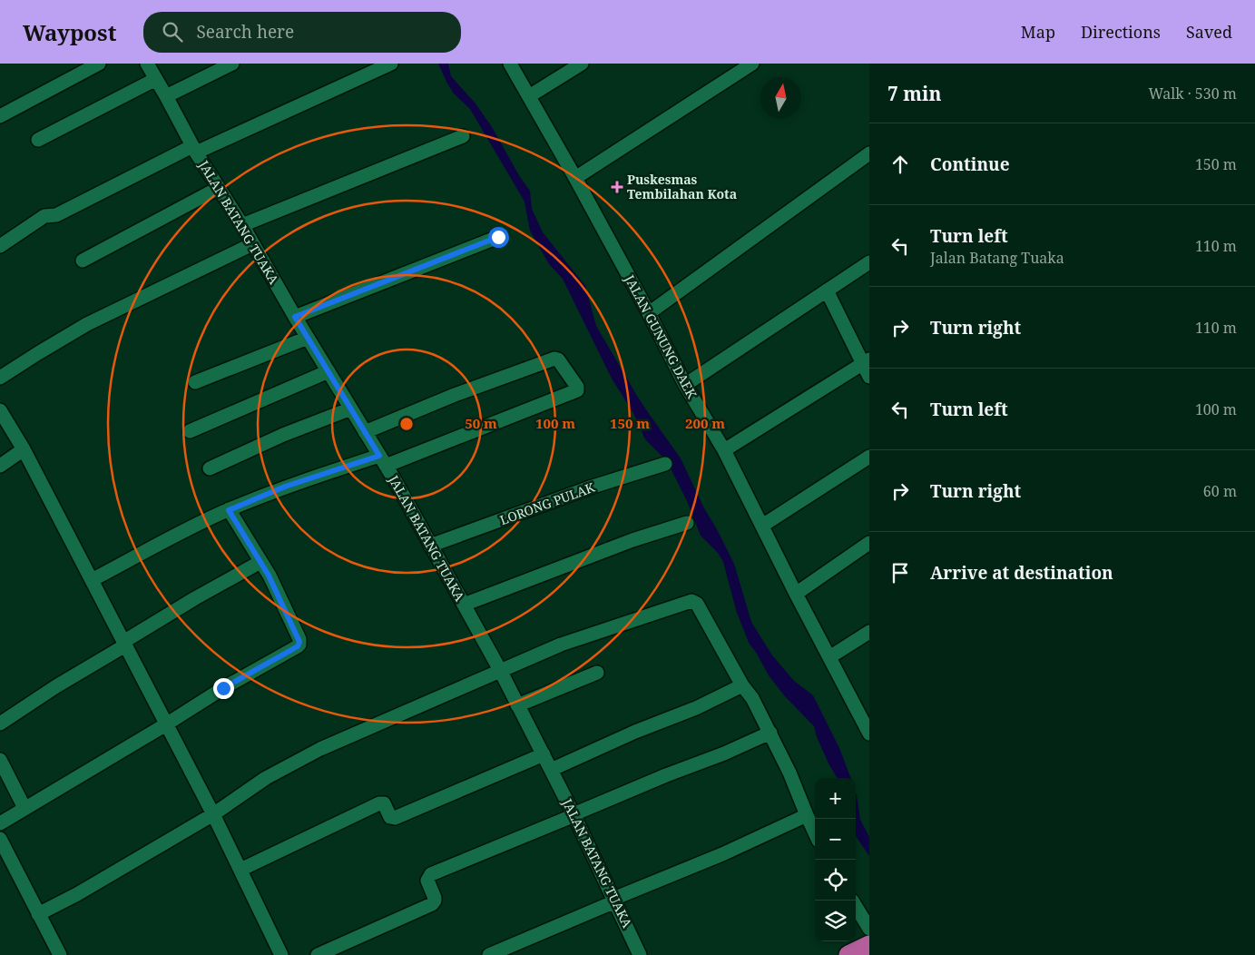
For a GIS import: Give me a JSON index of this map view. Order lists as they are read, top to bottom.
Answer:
{
  "streets": {
    "street": ["JALAN BATANG TUAKA", "JALAN GUNUNG DAEK", "LORONG PULAK"]
  },
  "crossings": [
    ["JALAN BATANG TUAKA", "LORONG PULAK"]
  ],
  "places": {
    "health": ["Puskesmas Tembilahan Kota"]
  },
  "north": "top",
  "page": {
    "header": "Waypost",
    "search": "Search here",
    "nav": ["Map", "Directions", "Saved"],
    "heading": ["7 min", "Walk · 530 m"],
    "list": [
      ["Continue", "150 m"],
      ["Turn left", "Jalan Batang Tuaka", "110 m"],
      ["Turn right", "110 m"],
      ["Turn left", "100 m"],
      ["Turn right", "60 m"],
      "Arrive at destination"
    ],
    "map_buttons": ["+", "−"]
  },
  "rings": [
    "50 m",
    "100 m",
    "150 m",
    "200 m"
  ]
}
